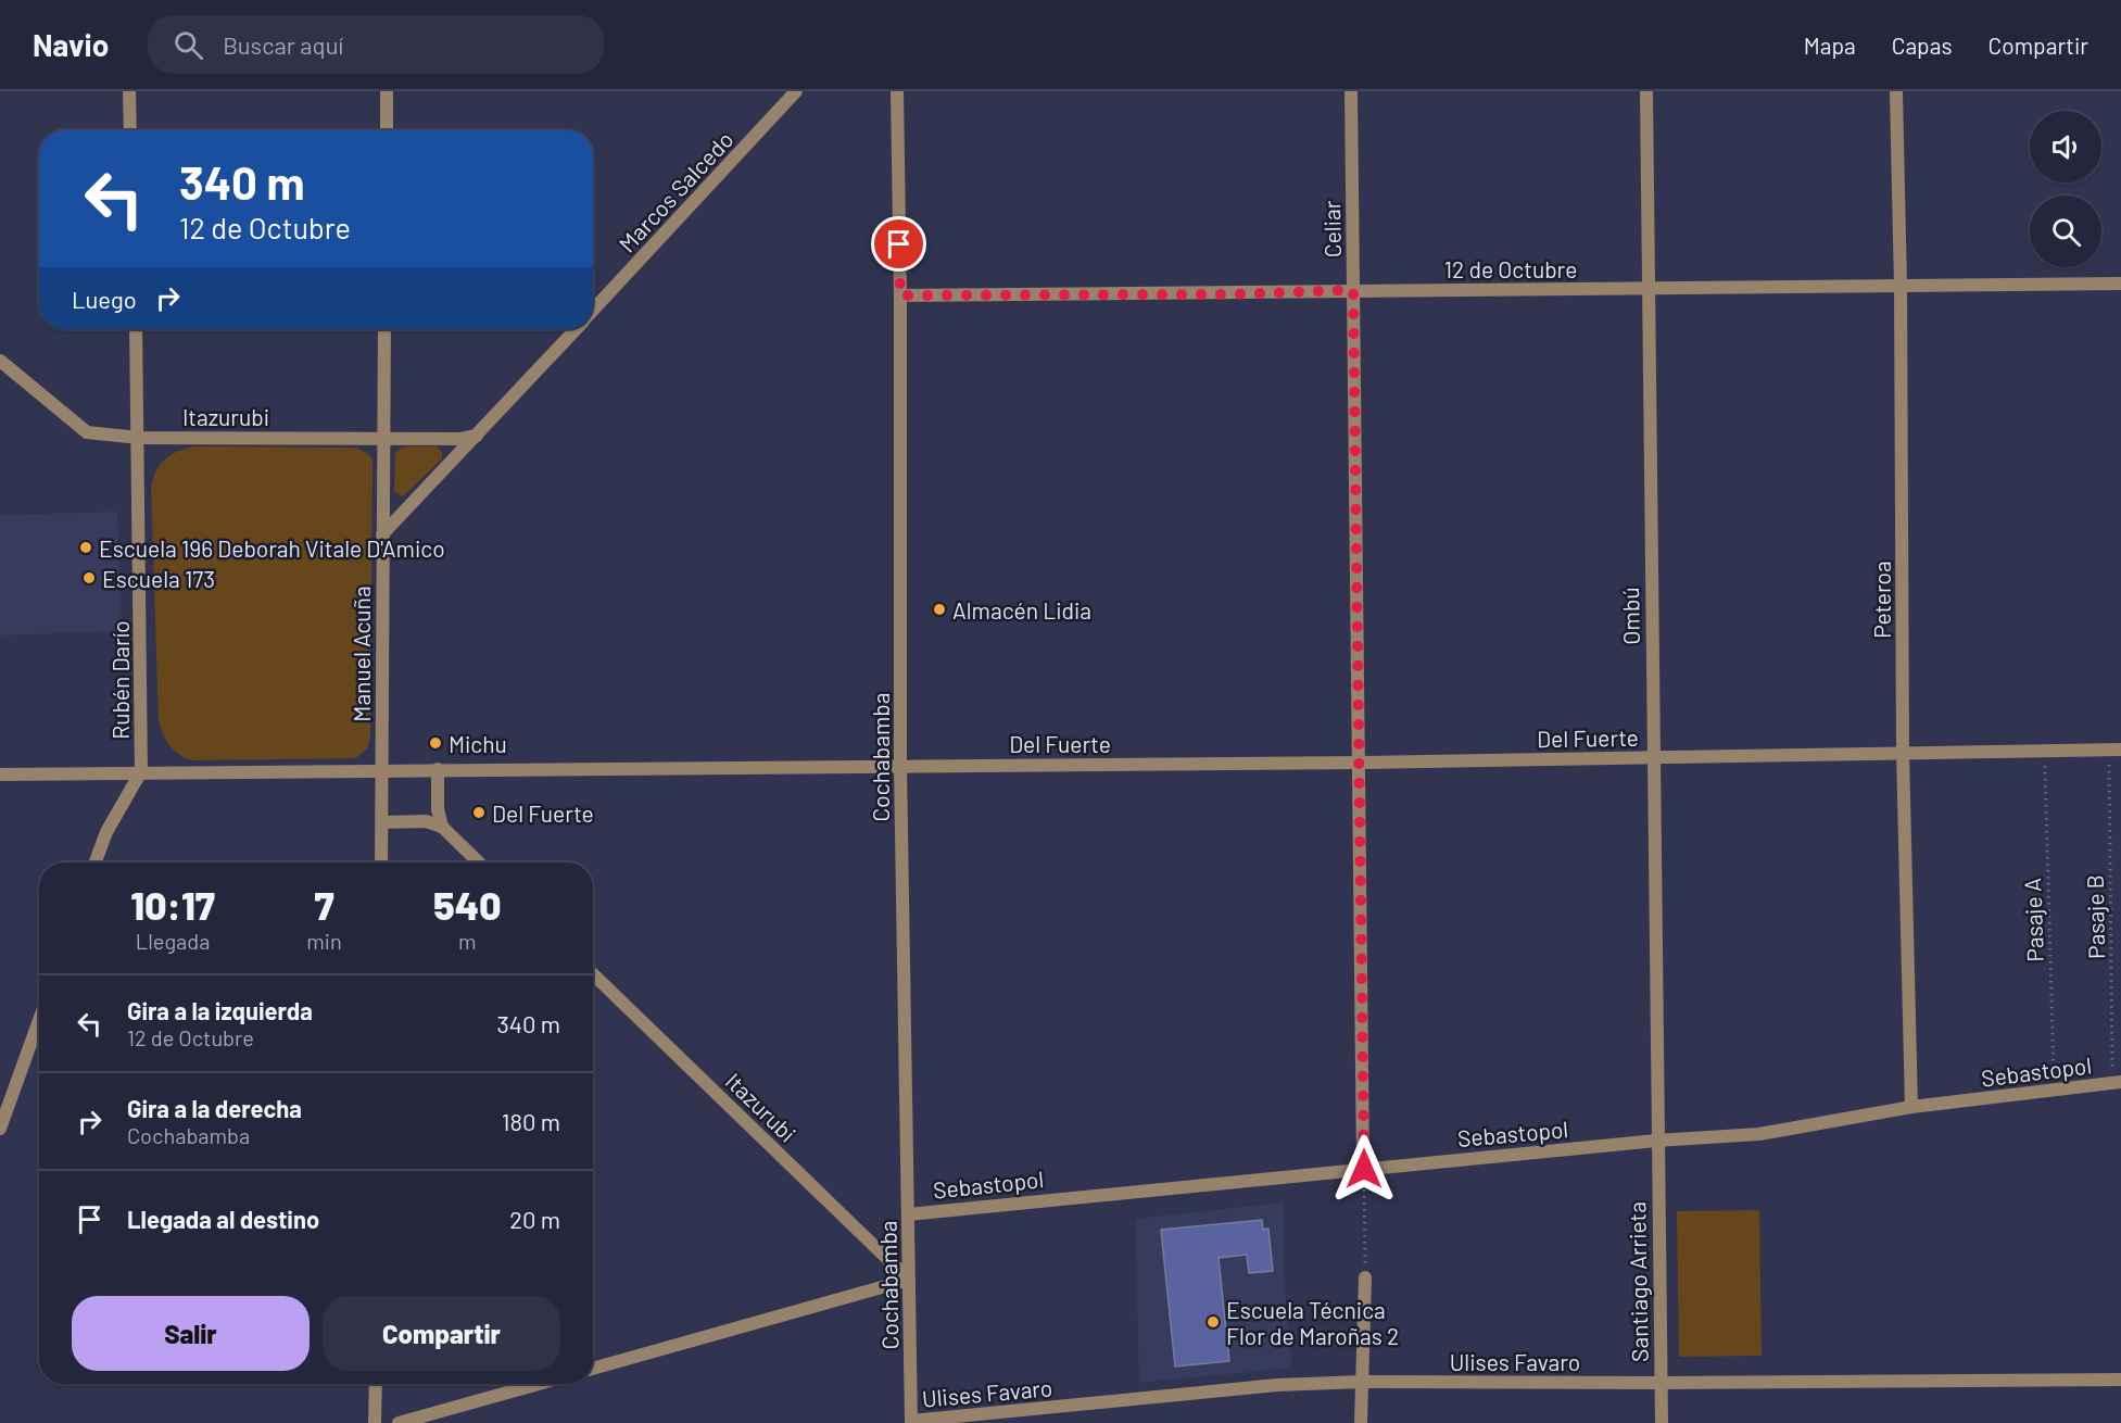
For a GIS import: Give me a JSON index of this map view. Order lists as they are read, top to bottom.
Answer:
{
  "streets": {
    "street": [
      "Marcos Salcedo",
      "Celiar",
      "12 de Octubre",
      "Itazurubi",
      "Peteroa",
      "Ombú",
      "Manuel Acuña",
      "Rubén Darío",
      "Del Fuerte",
      "Cochabamba",
      "Sebastopol",
      "Santiago Arrieta",
      "Ulises Favaro"
    ],
    "path": ["Pasaje B", "Pasaje A"]
  },
  "crossings": [
    ["Marcos Salcedo", "Itazurubi"],
    ["Marcos Salcedo", "Manuel Acuña"],
    ["Celiar", "12 de Octubre"],
    ["Celiar", "Del Fuerte"],
    ["Celiar", "Sebastopol"],
    ["12 de Octubre", "Peteroa"],
    ["12 de Octubre", "Ombú"],
    ["12 de Octubre", "Cochabamba"],
    ["Itazurubi", "Manuel Acuña"],
    ["Itazurubi", "Rubén Darío"],
    ["Itazurubi", "Cochabamba"],
    ["Peteroa", "Del Fuerte"],
    ["Peteroa", "Sebastopol"],
    ["Ombú", "Del Fuerte"],
    ["Ombú", "Sebastopol"],
    ["Ombú", "Santiago Arrieta"],
    ["Manuel Acuña", "Del Fuerte"],
    ["Rubén Darío", "Del Fuerte"],
    ["Del Fuerte", "Cochabamba"],
    ["Del Fuerte", "Pasaje B"],
    ["Del Fuerte", "Pasaje A"],
    ["Cochabamba", "Sebastopol"],
    ["Cochabamba", "Ulises Favaro"],
    ["Pasaje B", "Sebastopol"],
    ["Pasaje A", "Sebastopol"],
    ["Sebastopol", "Santiago Arrieta"],
    ["Santiago Arrieta", "Ulises Favaro"]
  ],
  "places": [
    "Escuela 196 Deborah Vitale D'Amico",
    "Escuela 173",
    "Almacén Lidia",
    "Michu",
    "Del Fuerte",
    "Escuela Técnica Flor de Maroñas 2"
  ],
  "page": {
    "header": "Navio",
    "search": "Buscar aquí",
    "nav": ["Mapa", "Capas", "Compartir"],
    "turn": ["340 m", "12 de Octubre"],
    "then": "Luego",
    "eta": [
      "10:17",
      "Llegada",
      "7",
      "min",
      "540",
      "m"
    ],
    "list": [
      {
        "name": "Gira a la izquierda",
        "note": "12 de Octubre",
        "value": "340 m"
      },
      {
        "name": "Gira a la derecha",
        "note": "Cochabamba",
        "value": "180 m"
      },
      {
        "name": "Llegada al destino",
        "value": "20 m"
      }
    ],
    "buttons": ["Salir", "Compartir"]
  }
}
